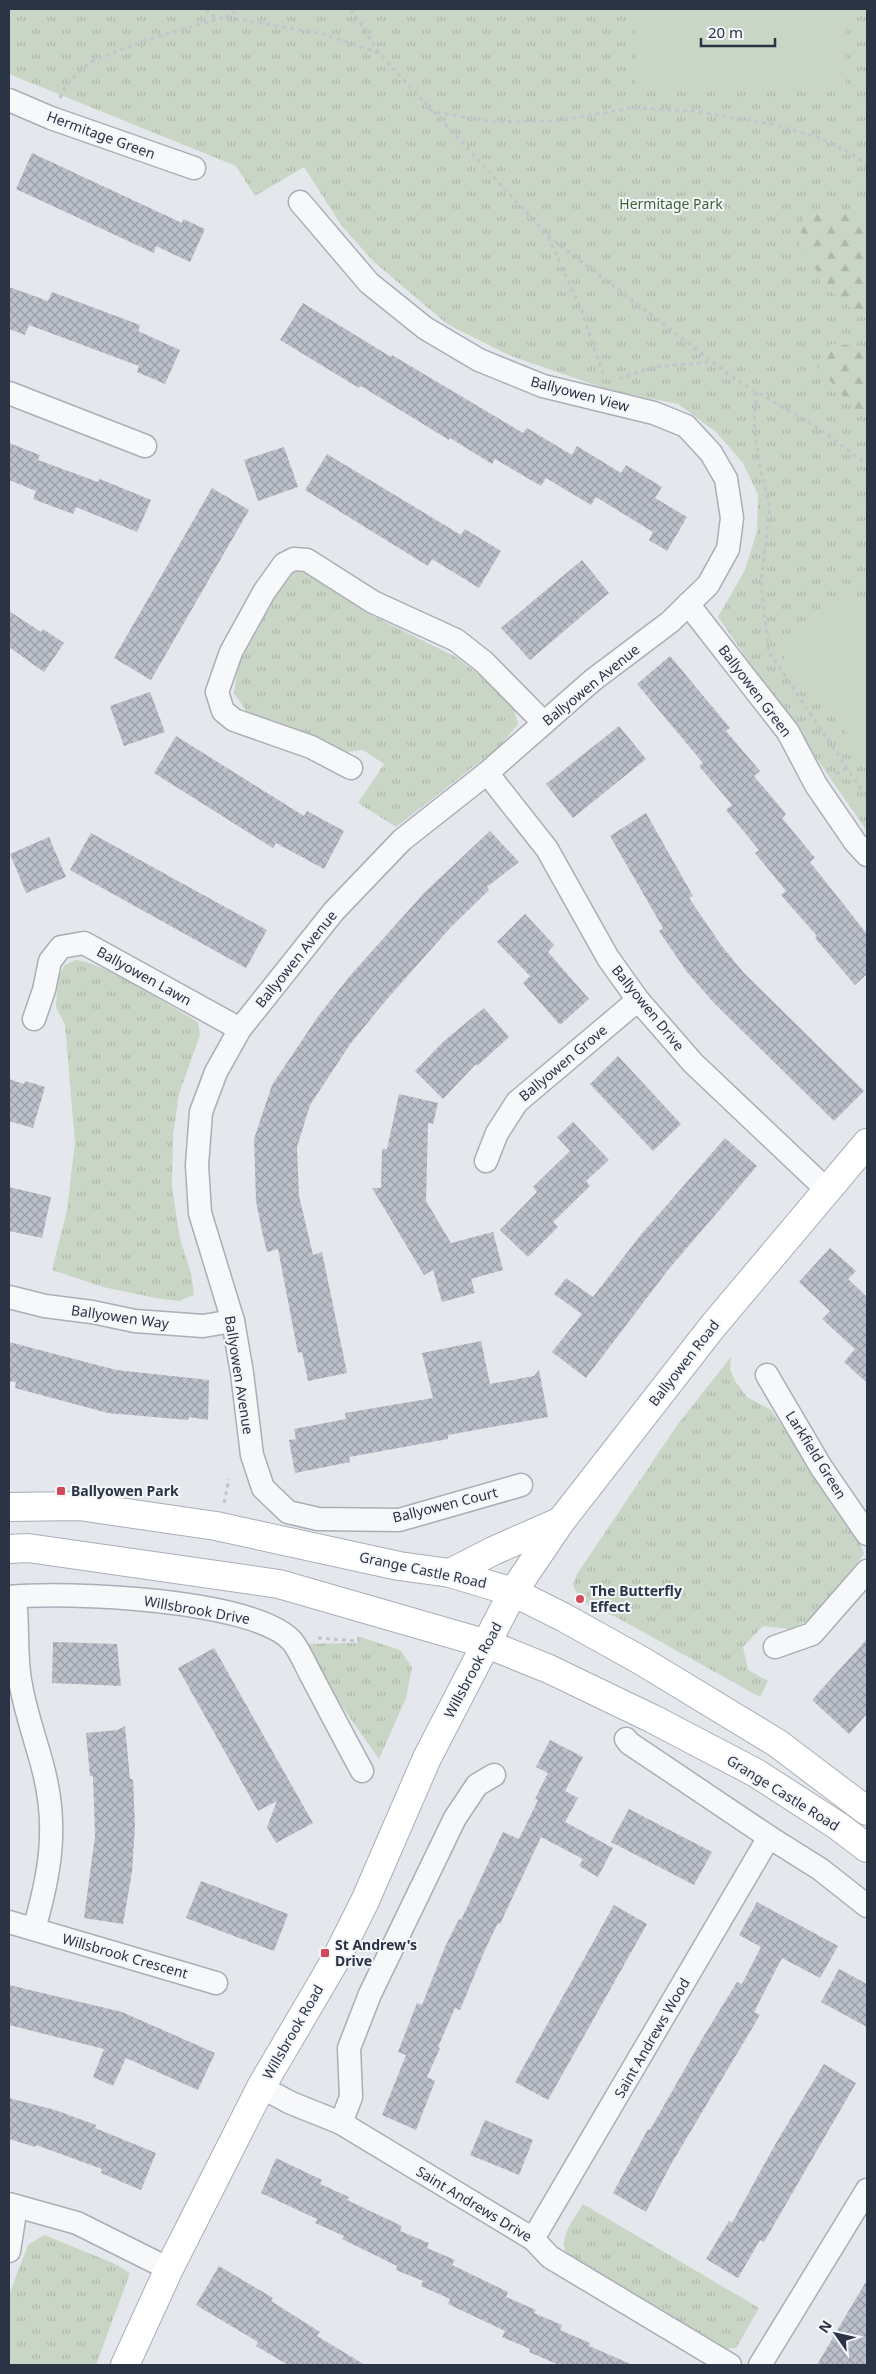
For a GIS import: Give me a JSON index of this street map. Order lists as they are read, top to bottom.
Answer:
{
  "streets": {
    "main road": ["Ballyowen Road", "Grange Castle Road", "Willsbrook Road"],
    "street": [
      "Hermitage Green",
      "Ballyowen View",
      "Ballyowen Avenue",
      "Ballyowen Green",
      "Ballyowen Lawn",
      "Ballyowen Drive",
      "Ballyowen Grove",
      "Ballyowen Way",
      "Larkfield Green",
      "Ballyowen Court",
      "Willsbrook Drive",
      "Willsbrook Crescent",
      "Saint Andrews Wood",
      "Saint Andrews Drive"
    ]
  },
  "crossings": [
    ["Ballyowen View", "Ballyowen Avenue"],
    ["Ballyowen View", "Ballyowen Green"],
    ["Ballyowen Avenue", "Ballyowen Green"],
    ["Ballyowen Avenue", "Ballyowen Lawn"],
    ["Ballyowen Avenue", "Ballyowen Drive"],
    ["Ballyowen Avenue", "Ballyowen Way"],
    ["Ballyowen Avenue", "Ballyowen Court"],
    ["Ballyowen Drive", "Ballyowen Grove"],
    ["Ballyowen Drive", "Ballyowen Road"],
    ["Ballyowen Road", "Grange Castle Road"],
    ["Ballyowen Road", "Willsbrook Road"],
    ["Grange Castle Road", "Willsbrook Road"],
    ["Willsbrook Road", "Saint Andrews Drive"],
    ["Saint Andrews Wood", "Saint Andrews Drive"]
  ],
  "parks": ["Hermitage Park"],
  "places": {
    "transit": ["Ballyowen Park", "St Andrew's Drive"],
    "other": ["The Butterfly Effect"]
  },
  "scale_bar": "20 m",
  "north": "top left"
}
